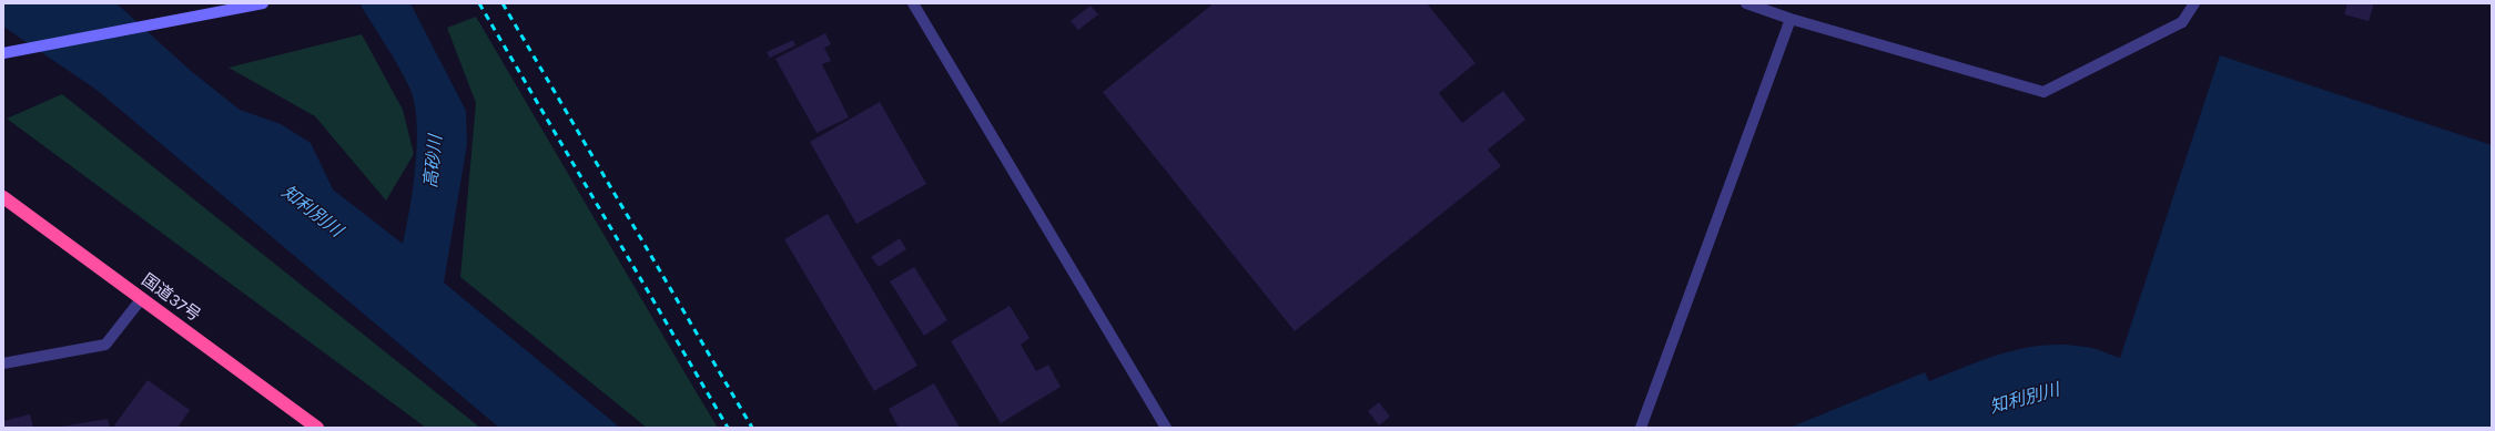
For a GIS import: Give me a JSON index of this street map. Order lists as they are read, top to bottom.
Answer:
{
  "streets": {
    "highway": ["国道37号"]
  },
  "water": ["高砂川", "知利別川"]
}
